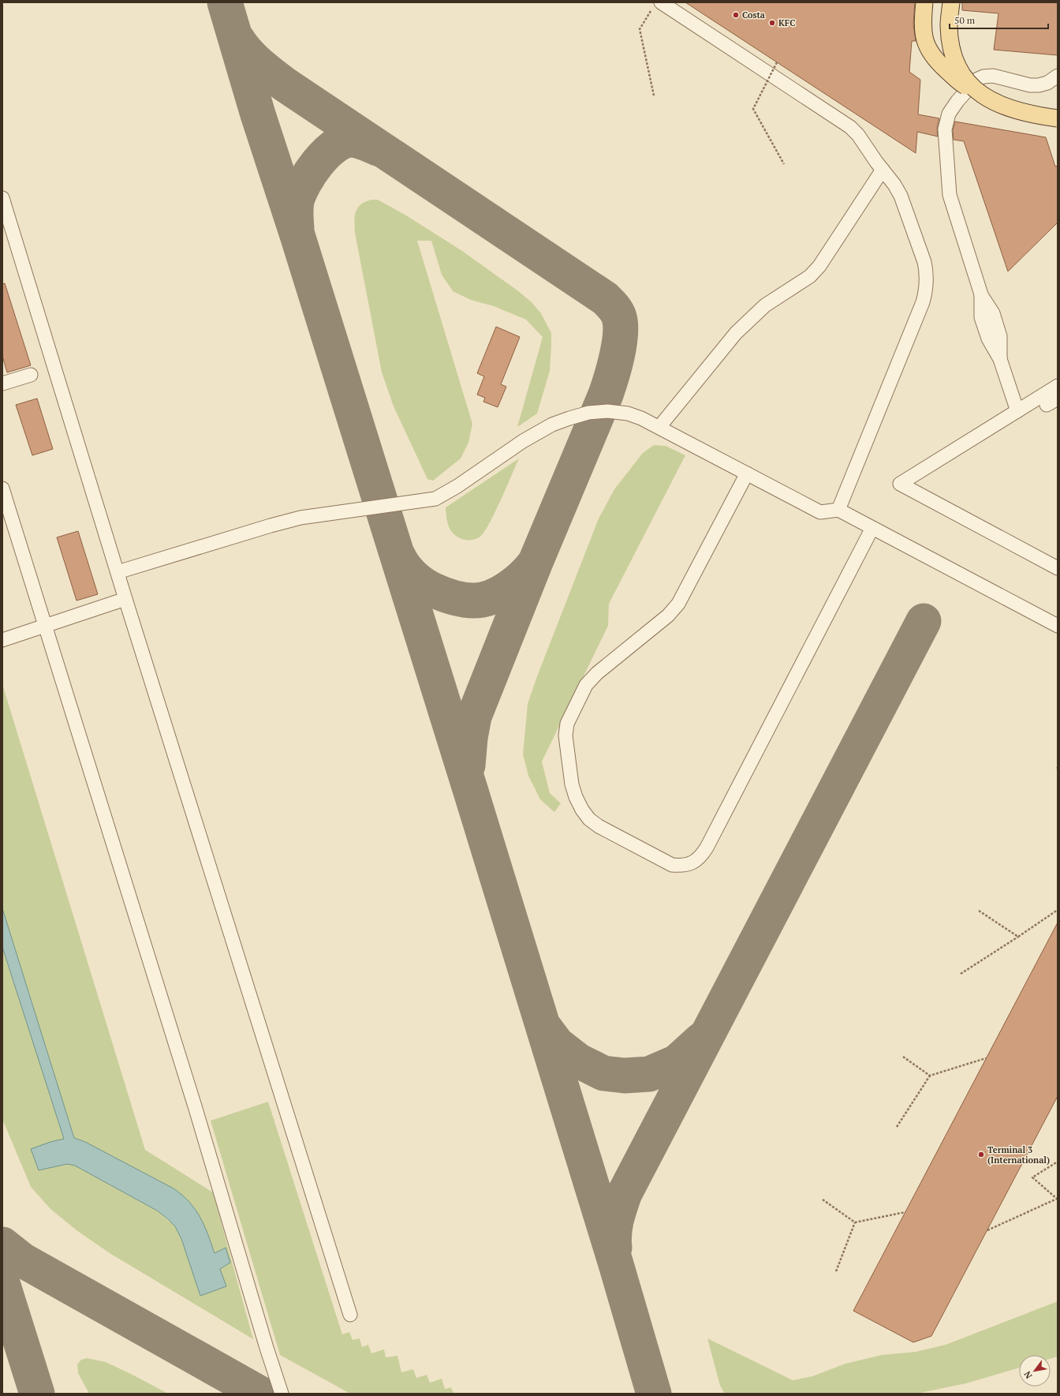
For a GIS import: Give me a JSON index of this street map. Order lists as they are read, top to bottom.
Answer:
{
  "places": ["Costa", "KFC", "Terminal 3 (International)"],
  "scale_bar": "50 m",
  "north": "bottom left"
}
